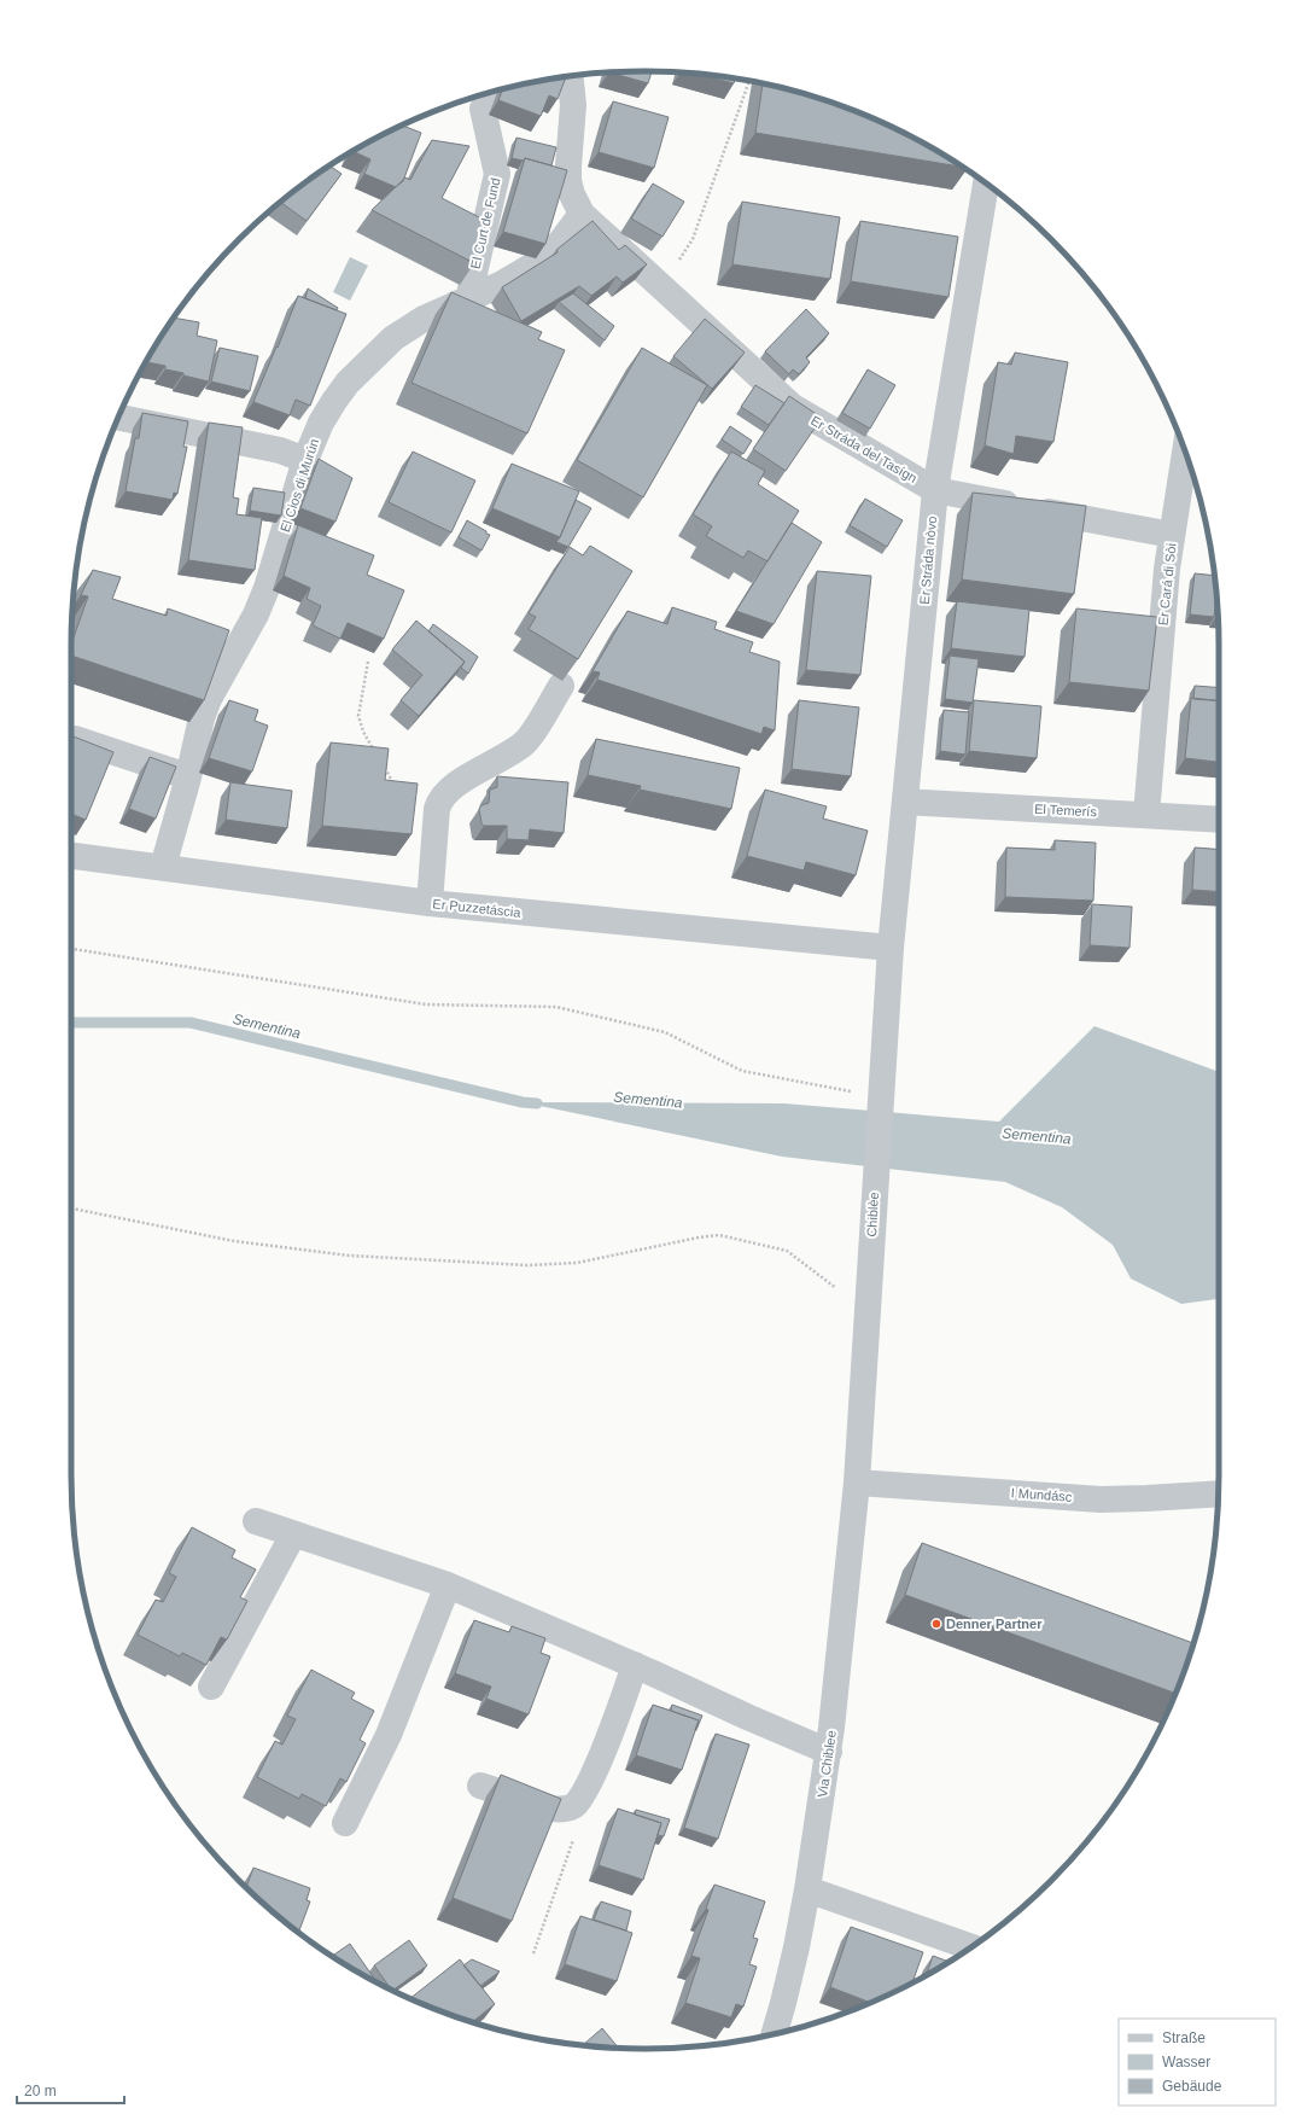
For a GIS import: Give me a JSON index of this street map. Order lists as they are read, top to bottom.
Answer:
{
  "streets": {
    "street": [
      "El Curt de Fund",
      "Er Stráda del Tasígn",
      "El Cios di Murún",
      "Er Stráda nòvo",
      "Er Cará di Sòi",
      "El Temerís",
      "Er Puzzetáscia",
      "Chiblèe",
      "I Mundásc",
      "Via Chiblee"
    ]
  },
  "crossings": [
    ["El Curt de Fund", "El Cios di Murún"],
    ["Er Stráda del Tasígn", "El Cios di Murún"],
    ["Er Stráda del Tasígn", "Er Stráda nòvo"],
    ["Er Stráda del Tasígn", "Er Cará di Sòi"],
    ["El Cios di Murún", "Er Puzzetáscia"],
    ["Er Stráda nòvo", "Er Cará di Sòi"],
    ["Er Stráda nòvo", "El Temerís"],
    ["Er Stráda nòvo", "Er Puzzetáscia"],
    ["Er Stráda nòvo", "Chiblèe"],
    ["Er Cará di Sòi", "El Temerís"],
    ["Er Puzzetáscia", "Chiblèe"],
    ["Chiblèe", "I Mundásc"],
    ["Chiblèe", "Via Chiblee"],
    ["I Mundásc", "Via Chiblee"]
  ],
  "water": ["Sementina"],
  "places": ["Denner Partner"],
  "legend": ["Straße", "Wasser", "Gebäude"],
  "scale_bar": "20 m"
}
